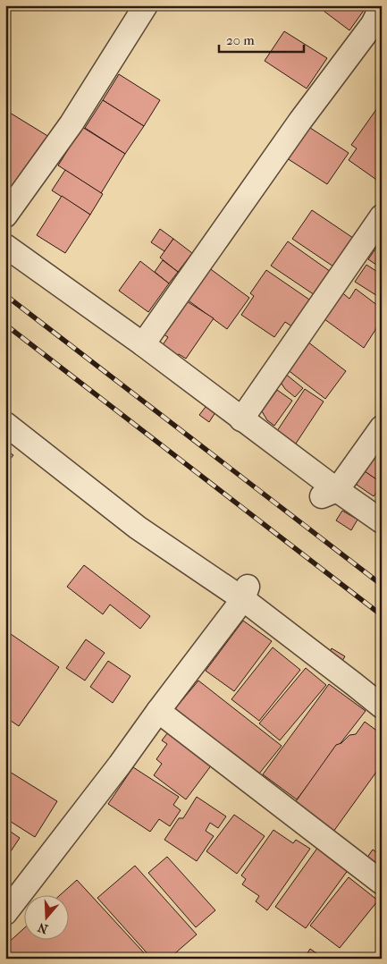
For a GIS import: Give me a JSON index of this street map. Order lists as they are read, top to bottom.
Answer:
{
  "scale_bar": "20 m",
  "north": "bottom"
}
